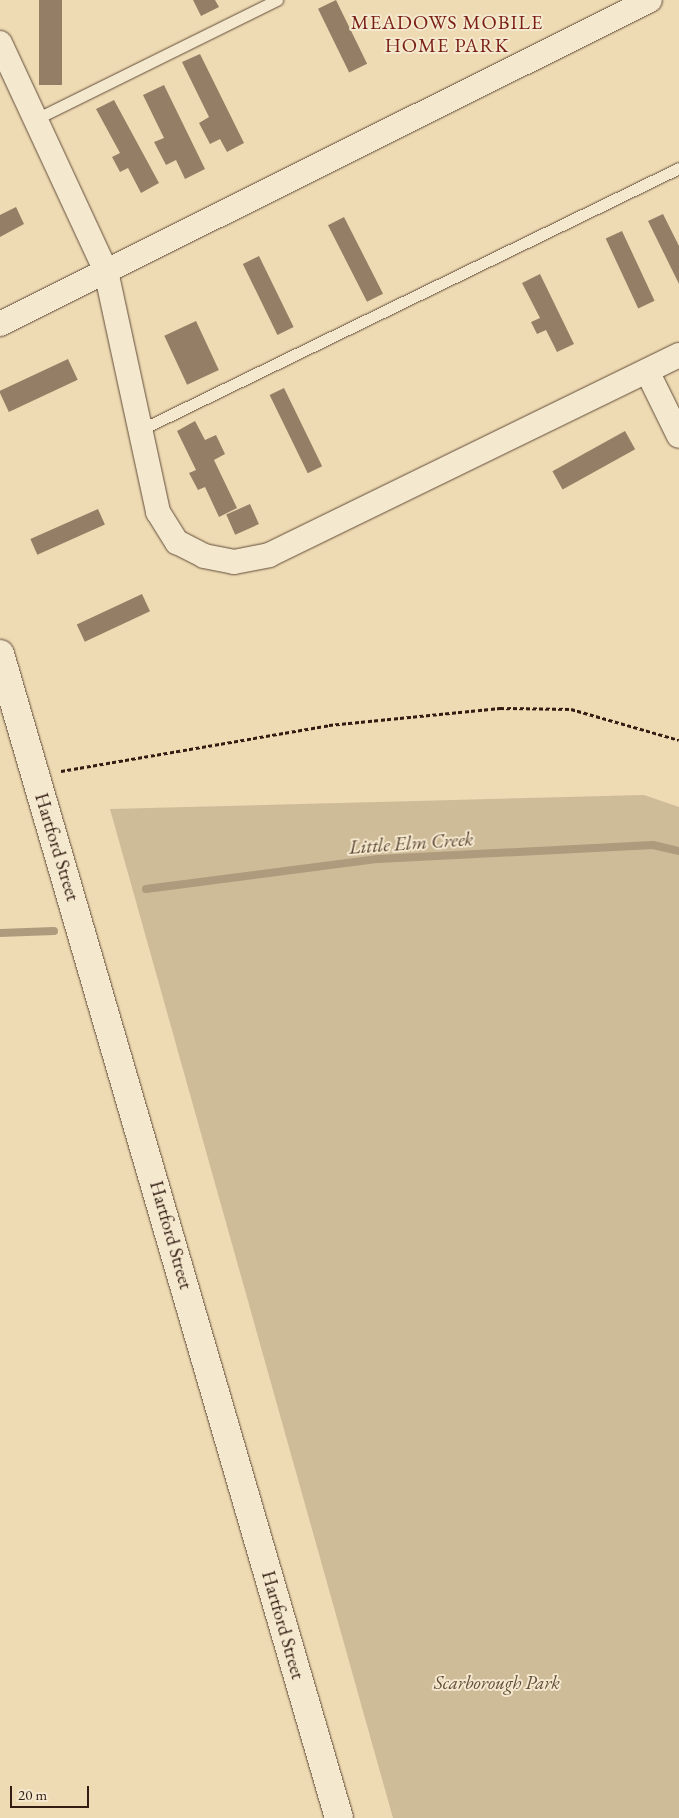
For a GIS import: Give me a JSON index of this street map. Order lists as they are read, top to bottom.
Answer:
{
  "streets": {
    "street": ["Hartford Street"]
  },
  "districts": ["MEADOWS MOBILE HOME PARK"],
  "water": ["Little Elm Creek"],
  "parks": ["Scarborough Park"],
  "scale_bar": "20 m"
}
